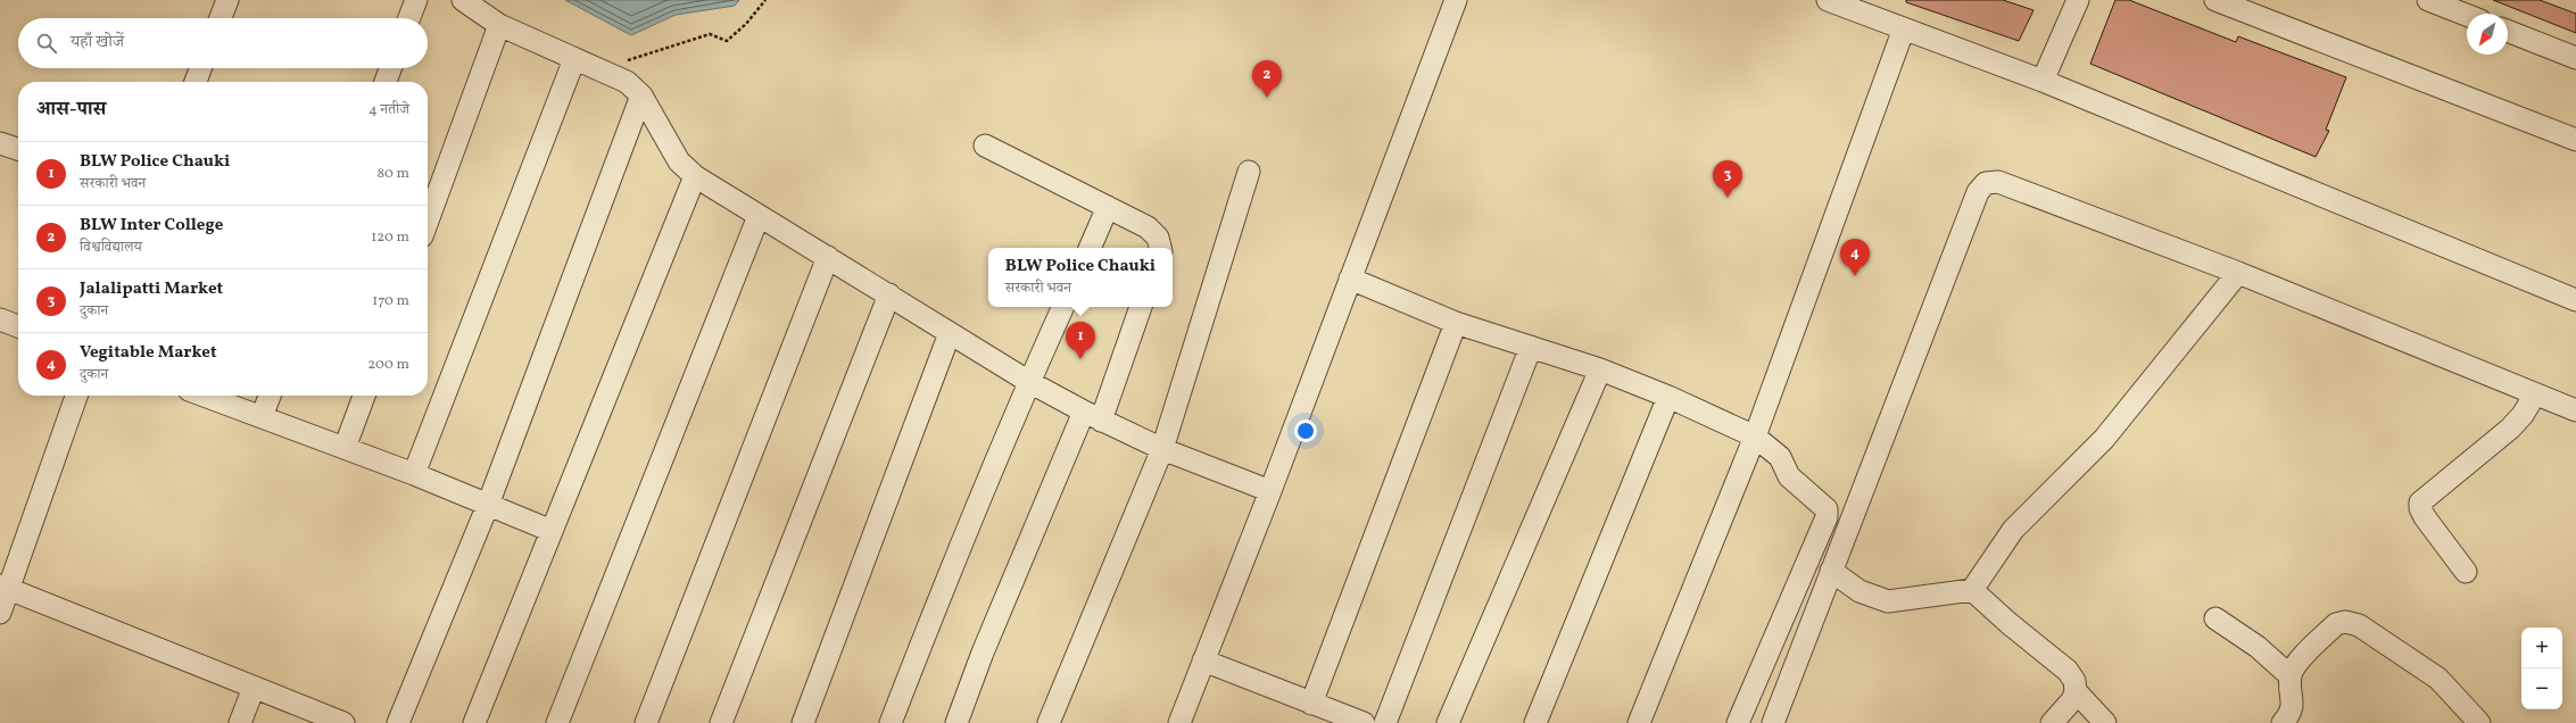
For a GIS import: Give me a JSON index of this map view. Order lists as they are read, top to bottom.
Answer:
{
  "north": "bottom left",
  "page": {
    "search": "यहाँ खोजें",
    "pins": [
      "2",
      "3",
      "4",
      "1"
    ],
    "heading": ["आस-पास", "4 नतीजे"],
    "list": [
      {
        "mark": "1",
        "name": "BLW Police Chauki",
        "note": "सरकारी भवन",
        "value": "80 m"
      },
      {
        "mark": "2",
        "name": "BLW Inter College",
        "note": "विश्वविद्यालय",
        "value": "120 m"
      },
      {
        "mark": "3",
        "name": "Jalalipatti Market",
        "note": "दुकान",
        "value": "170 m"
      },
      {
        "mark": "4",
        "name": "Vegitable Market",
        "note": "दुकान",
        "value": "200 m"
      }
    ],
    "popup": ["BLW Police Chauki", "सरकारी भवन"],
    "map_buttons": ["+", "−"]
  }
}
